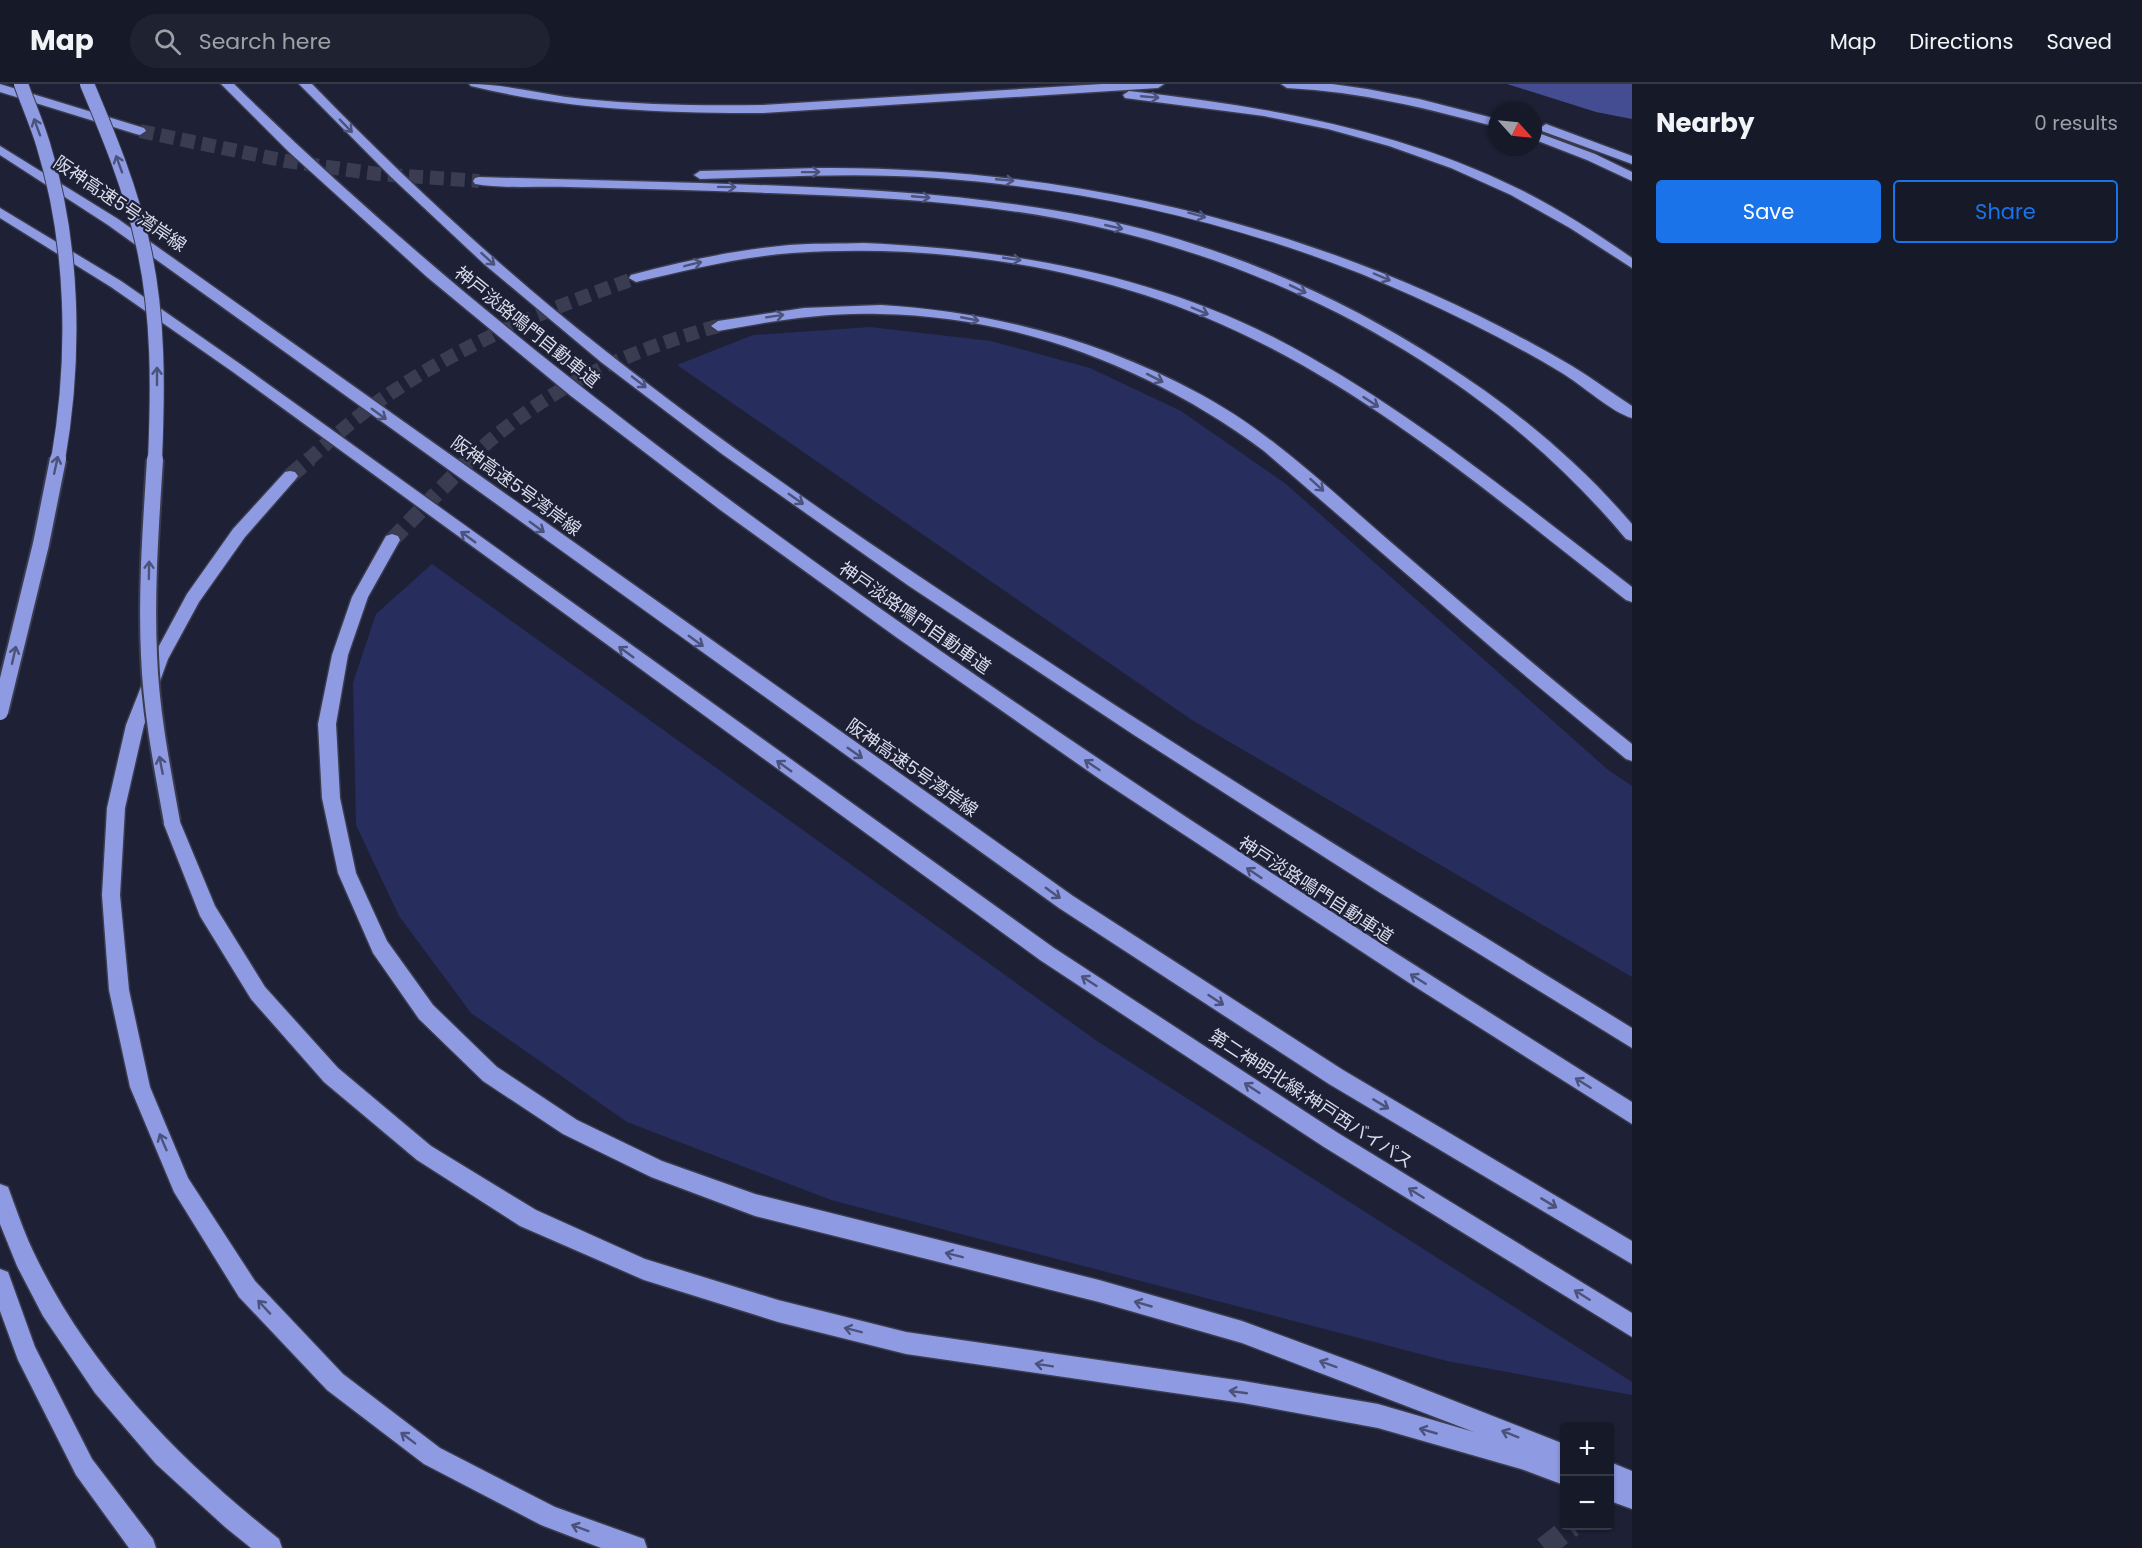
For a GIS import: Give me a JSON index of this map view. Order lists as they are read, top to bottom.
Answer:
{
  "streets": {
    "highway": ["阪神高速5号湾岸線", "神戸淡路鳴門自動車道", "第二神明北線;神戸西バイパス"]
  },
  "crossings": [
    ["阪神高速5号湾岸線", "第二神明北線;神戸西バイパス"]
  ],
  "one_way": ["阪神高速5号湾岸線"],
  "north": "bottom right",
  "page": {
    "header": "Map",
    "search": "Search here",
    "nav": ["Map", "Directions", "Saved"],
    "heading": ["Nearby", "0 results"],
    "buttons": ["Save", "Share"],
    "map_buttons": ["+", "−"]
  }
}
